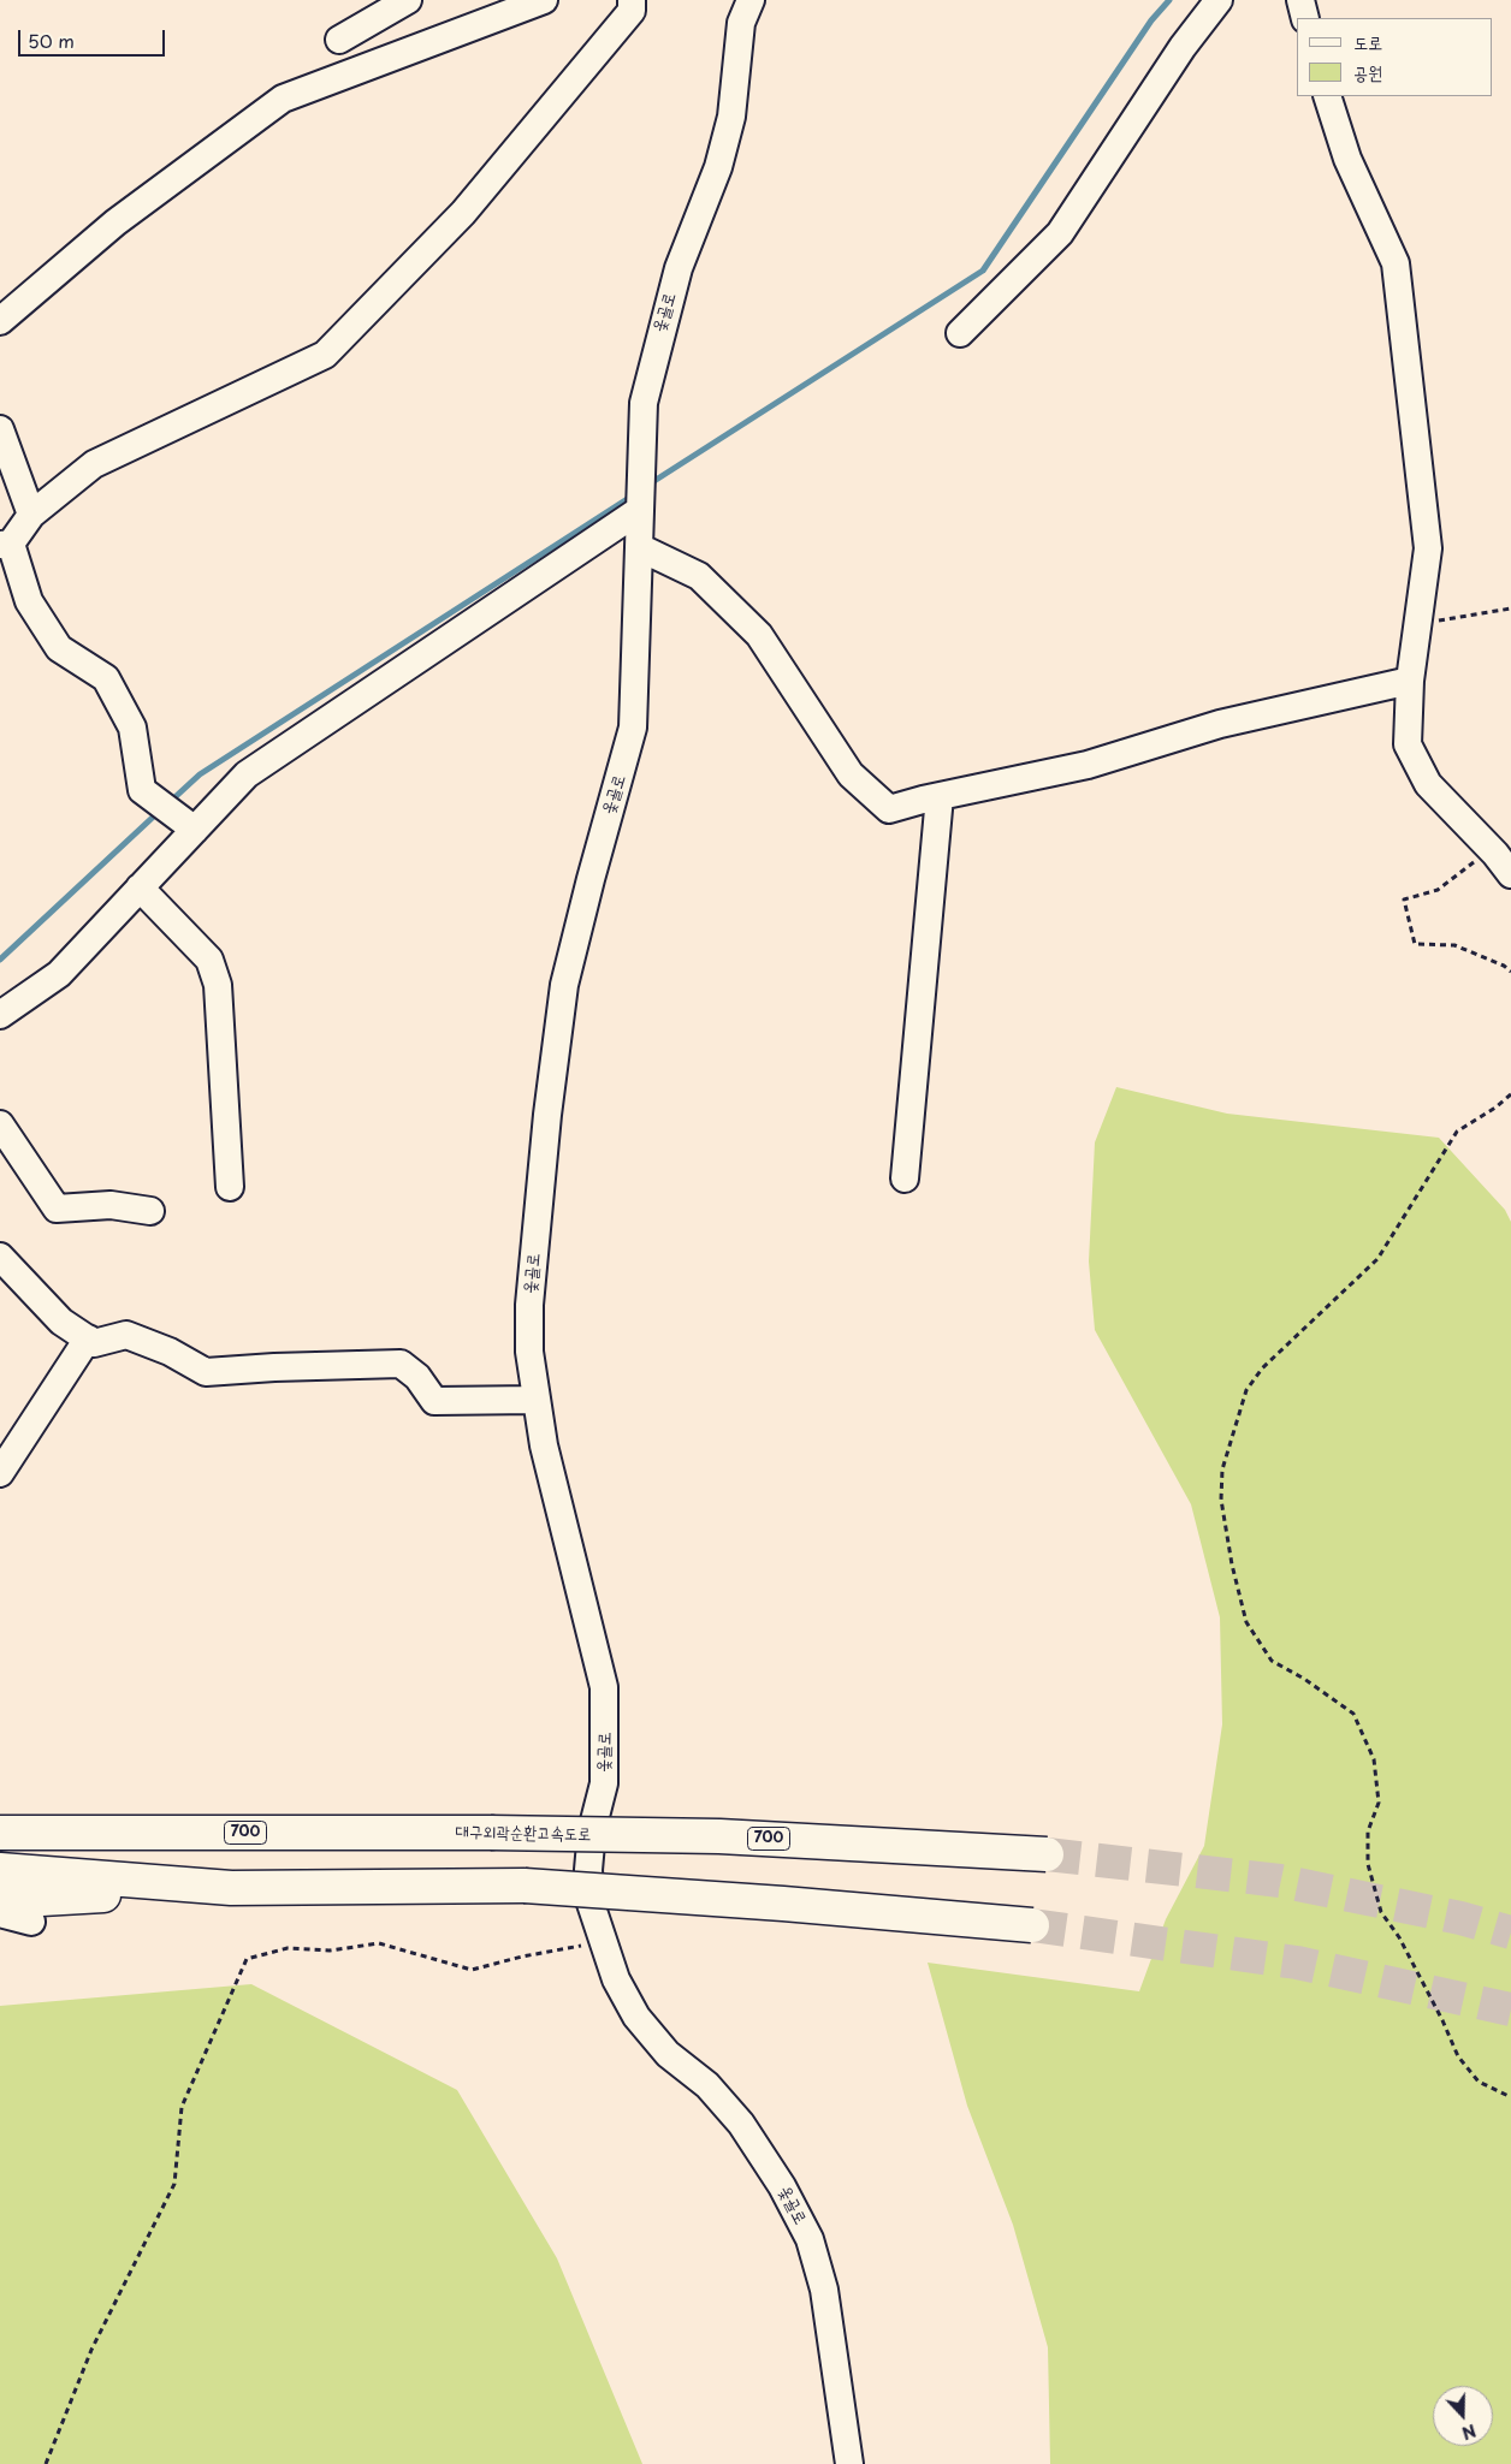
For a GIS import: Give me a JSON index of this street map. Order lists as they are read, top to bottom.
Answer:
{
  "streets": {
    "highway": ["700", "대구외곽순환고속도로"],
    "street": ["옻골로"]
  },
  "legend": ["도로", "공원"],
  "scale_bar": "50 m",
  "north": "bottom"
}
